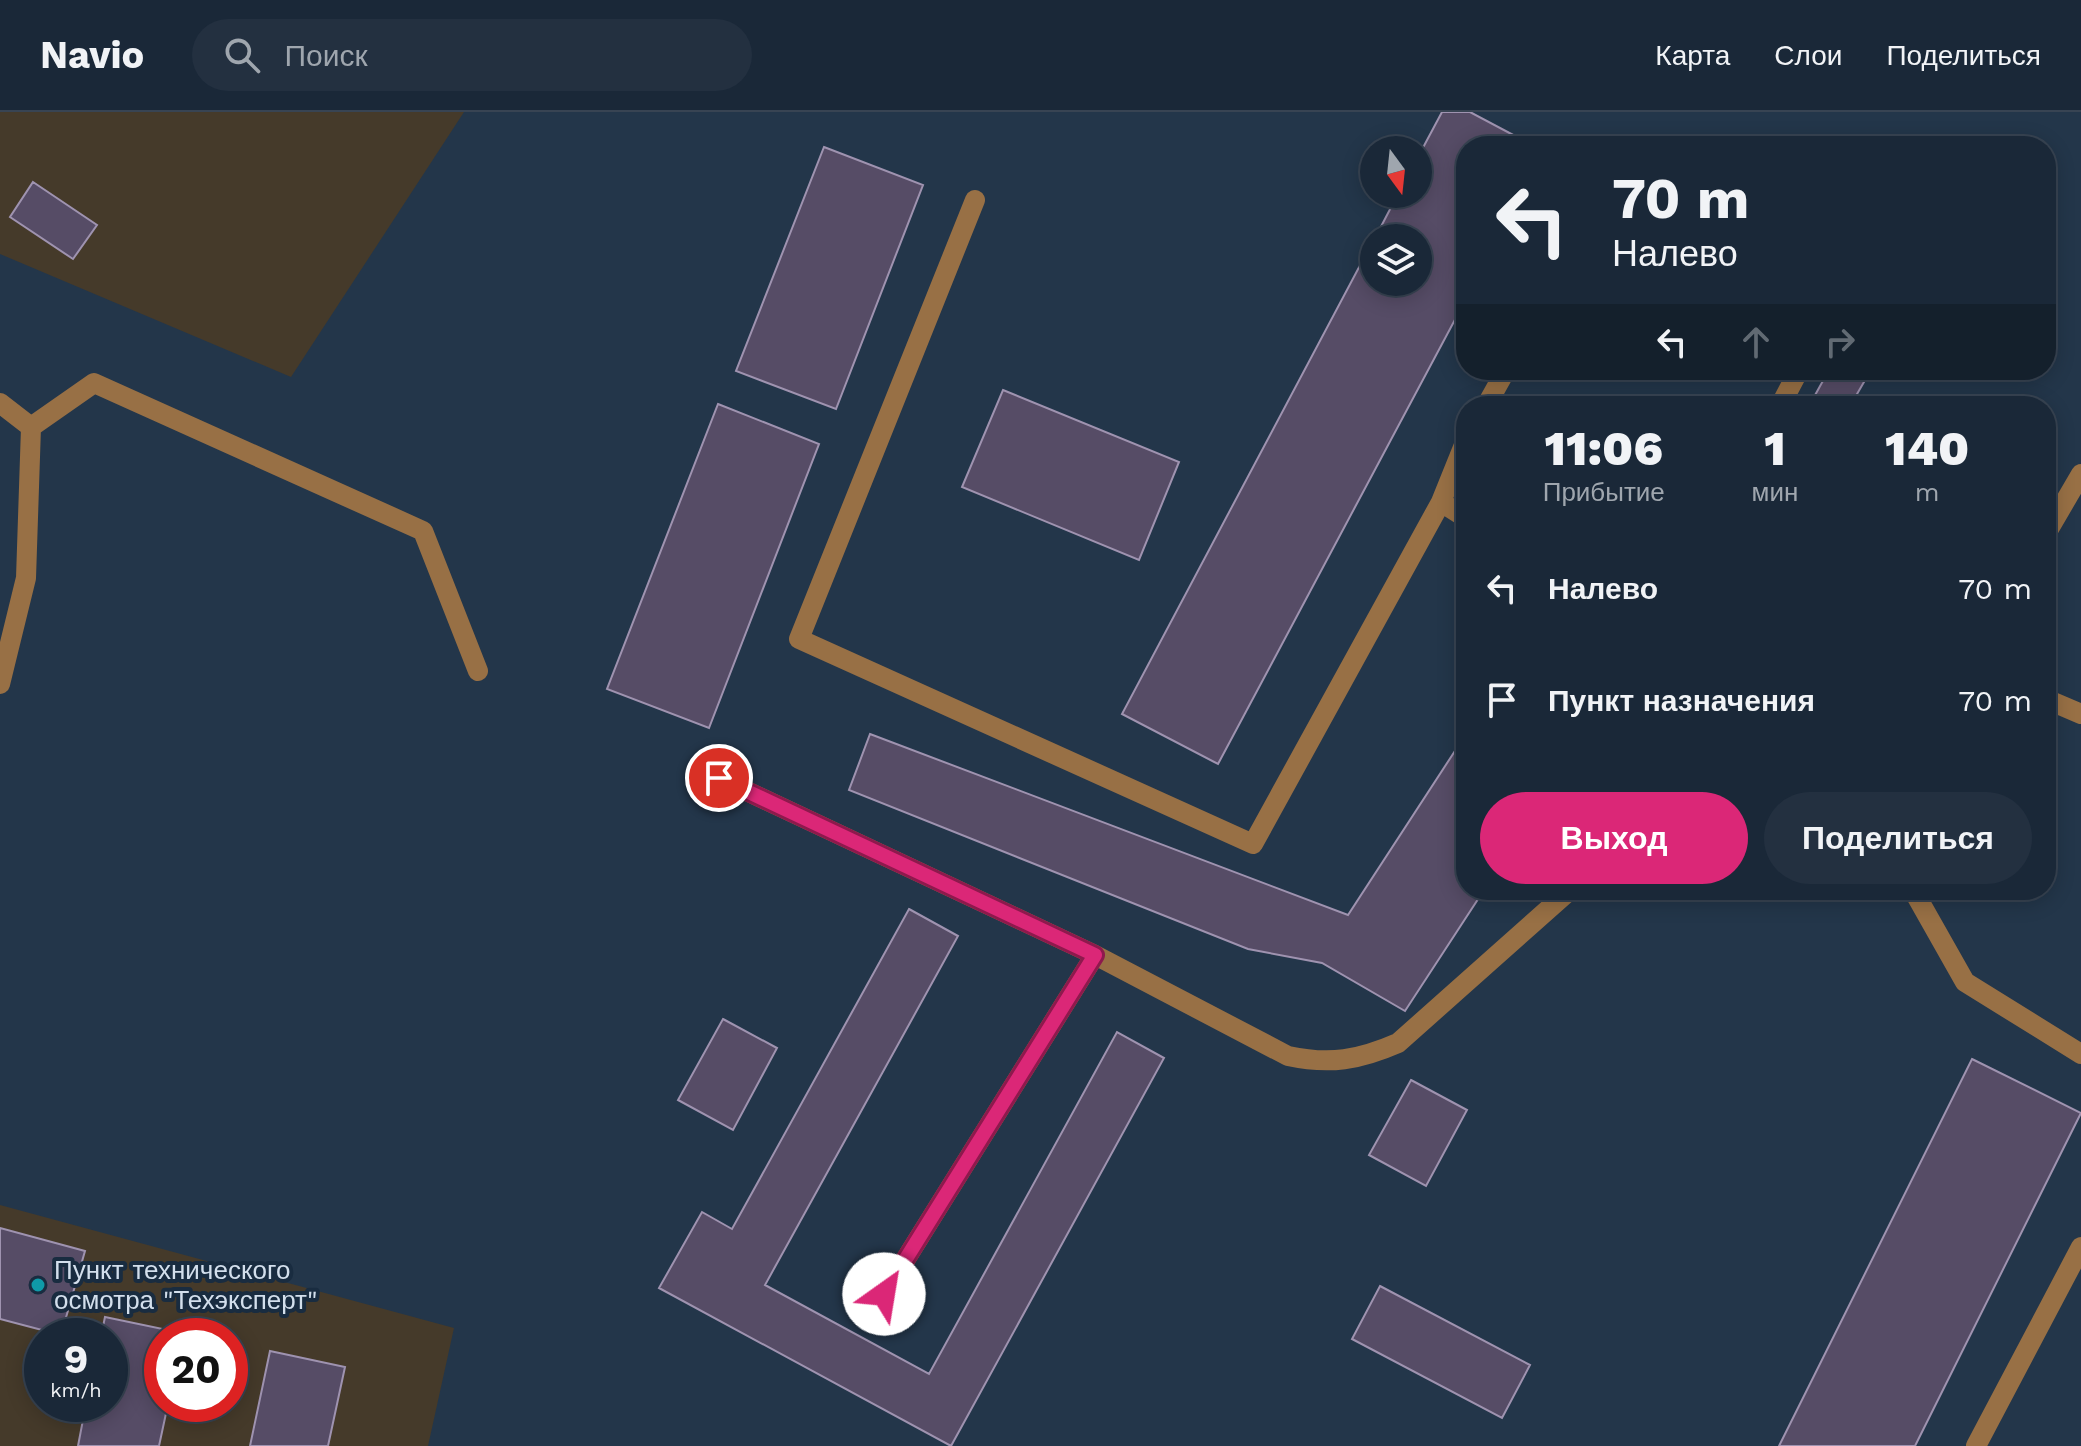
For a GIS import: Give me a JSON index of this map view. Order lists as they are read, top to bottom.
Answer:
{
  "places": ["Пункт технического осмотра \"Техэксперт\""],
  "north": "bottom",
  "page": {
    "header": "Navio",
    "search": "Поиск",
    "nav": ["Карта", "Слои", "Поделиться"],
    "turn": ["70 m", "Налево"],
    "eta": [
      "11:06",
      "Прибытие",
      "1",
      "мин",
      "140",
      "m"
    ],
    "list": [
      {
        "name": "Налево",
        "value": "70 m"
      },
      {
        "name": "Пункт назначения",
        "value": "70 m"
      }
    ],
    "buttons": ["Выход", "Поделиться"],
    "speed": "9 km/h",
    "limit": "20"
  }
}
